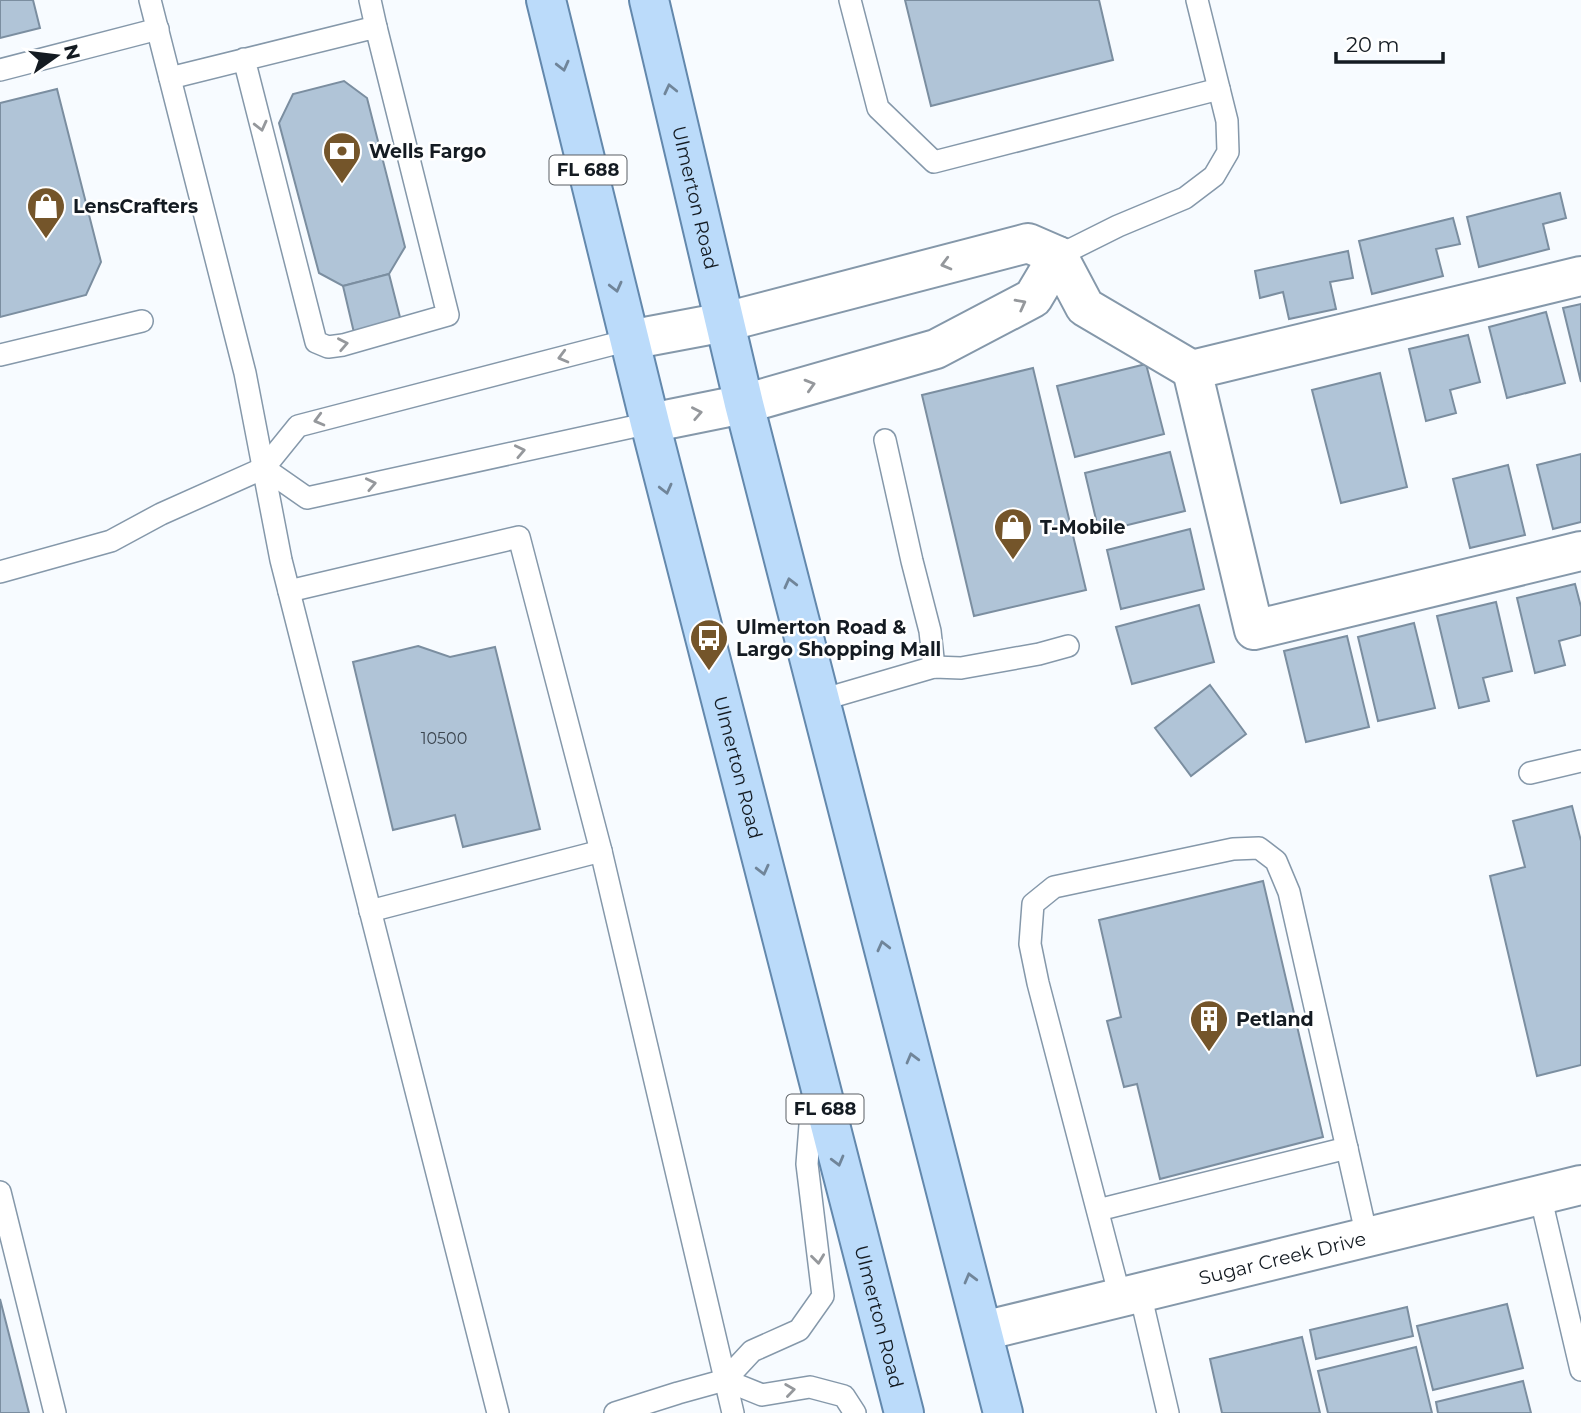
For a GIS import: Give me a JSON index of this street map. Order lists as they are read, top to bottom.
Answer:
{
  "streets": {
    "main road": ["FL 688", "Ulmerton Road"],
    "street": ["Sugar Creek Drive"]
  },
  "crossings": [
    ["Ulmerton Road", "Sugar Creek Drive"]
  ],
  "places": {
    "bank": ["Wells Fargo"],
    "shop": ["LensCrafters", "T-Mobile"],
    "bus stop": ["Ulmerton Road & Largo Shopping Mall"],
    "building": ["Petland"]
  },
  "house_numbers": ["10500"],
  "scale_bar": "20 m",
  "north": "right"
}
